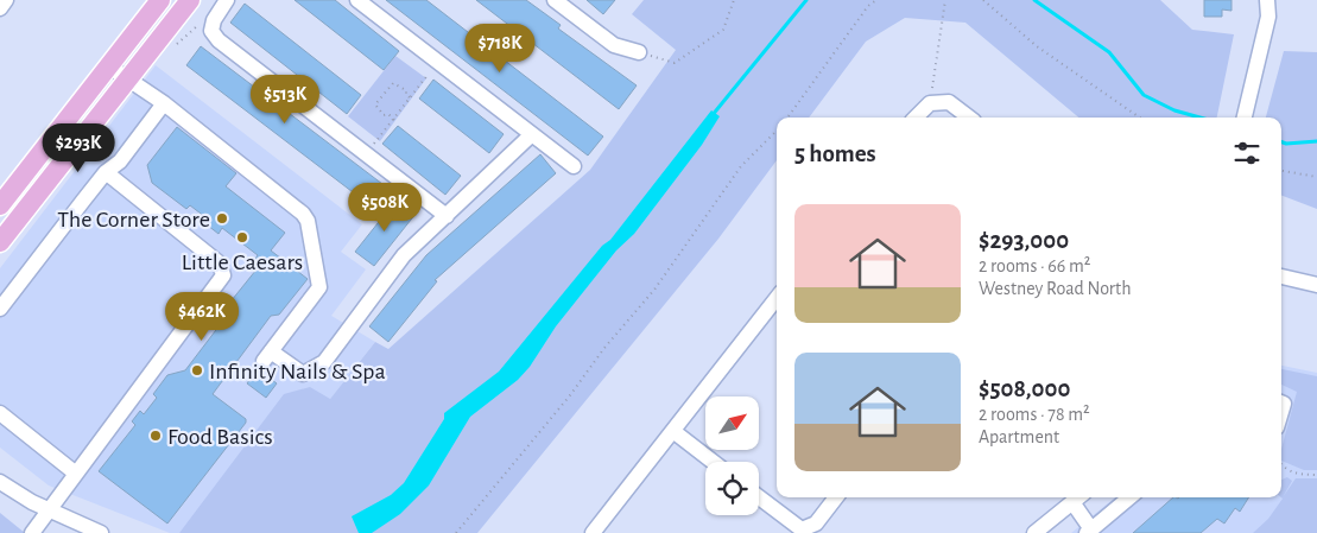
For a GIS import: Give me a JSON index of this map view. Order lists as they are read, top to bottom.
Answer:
{
  "places": [
    "The Corner Store",
    "Little Caesars",
    "Infinity Nails & Spa",
    "Food Basics"
  ],
  "north": "top right",
  "page": {
    "price": [
      "$718K",
      "$513K",
      "$293K",
      "$508K",
      "$462K"
    ],
    "heading": "5 homes",
    "list": [
      {
        "name": "$293,000",
        "note": "2 rooms · 66 m² · Westney Road North"
      },
      {
        "name": "$508,000",
        "note": "2 rooms · 78 m² · Apartment"
      }
    ]
  }
}
